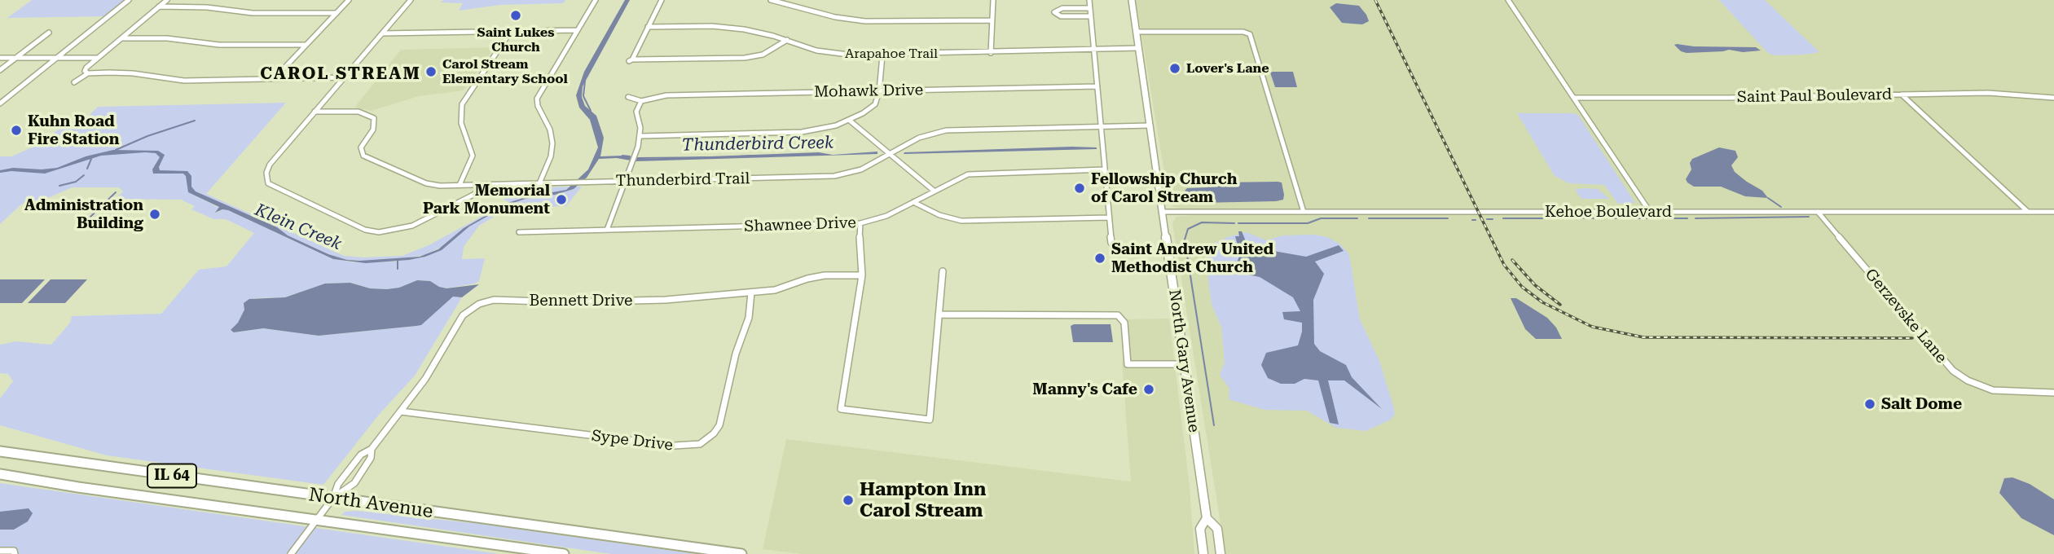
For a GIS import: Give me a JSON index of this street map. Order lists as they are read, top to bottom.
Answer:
{
  "streets": {
    "main road": ["IL 64", "North Avenue"],
    "street": [
      "Arapahoe Trail",
      "Mohawk Drive",
      "Saint Paul Boulevard",
      "Thunderbird Trail",
      "Kehoe Boulevard",
      "Shawnee Drive",
      "Bennett Drive",
      "Gerzevske Lane",
      "North Gary Avenue",
      "Sype Drive"
    ]
  },
  "crossings": [
    ["Arapahoe Trail", "North Gary Avenue"],
    ["Thunderbird Trail", "North Gary Avenue"],
    ["Kehoe Boulevard", "Gerzevske Lane"],
    ["Kehoe Boulevard", "North Gary Avenue"],
    ["Bennett Drive", "Sype Drive"],
    ["Bennett Drive", "North Avenue"]
  ],
  "districts": ["CAROL STREAM"],
  "water": ["Thunderbird Creek", "Klein Creek"],
  "places": [
    "Saint Lukes Church",
    "Lover's Lane",
    "Carol Stream Elementary School",
    "Kuhn Road Fire Station",
    "Fellowship Church of Carol Stream",
    "Memorial Park Monument",
    "Administration Building",
    "Saint Andrew United Methodist Church",
    "Manny's Cafe",
    "Salt Dome",
    "Hampton Inn Carol Stream"
  ]
}
